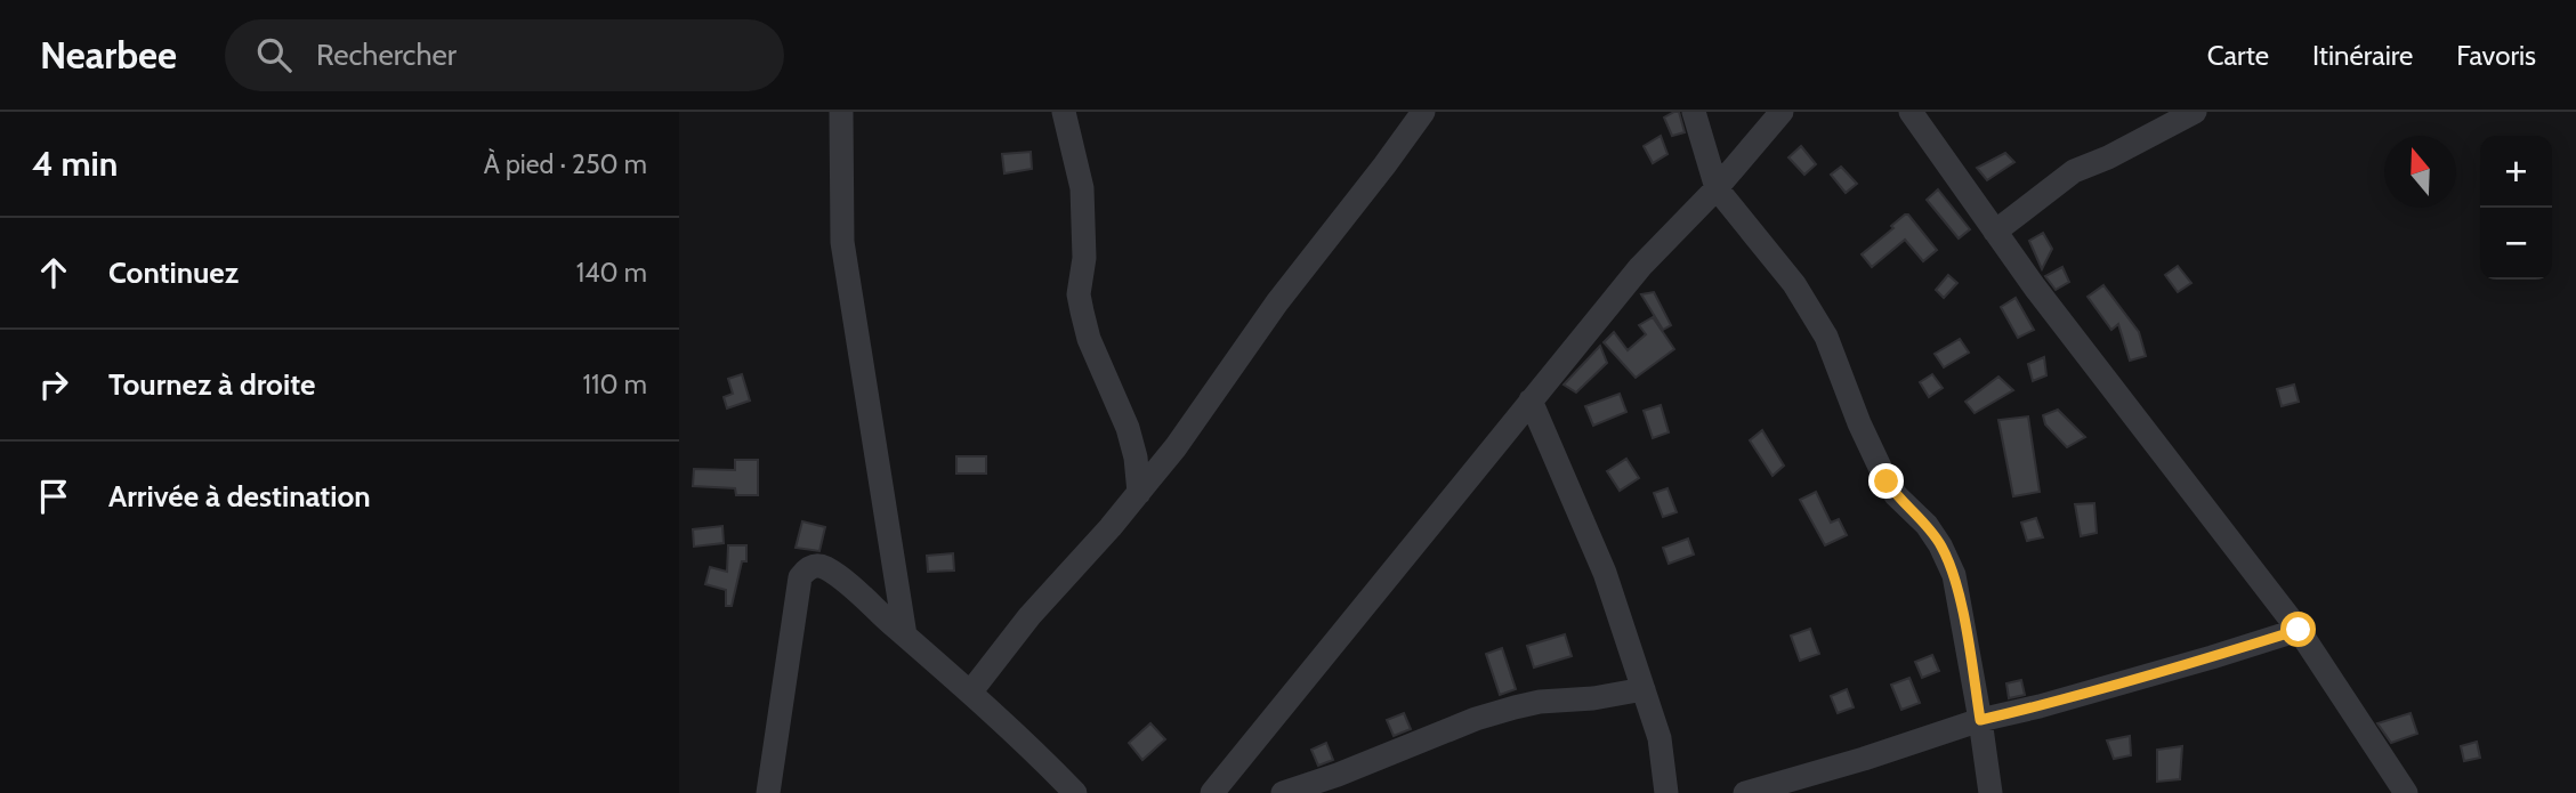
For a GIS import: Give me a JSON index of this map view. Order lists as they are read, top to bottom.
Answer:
{
  "north": "top",
  "page": {
    "header": "Nearbee",
    "search": "Rechercher",
    "nav": ["Carte", "Itinéraire", "Favoris"],
    "heading": ["4 min", "À pied · 250 m"],
    "map_buttons": ["+", "−"],
    "list": [
      ["Continuez", "140 m"],
      ["Tournez à droite", "110 m"],
      "Arrivée à destination"
    ]
  }
}
